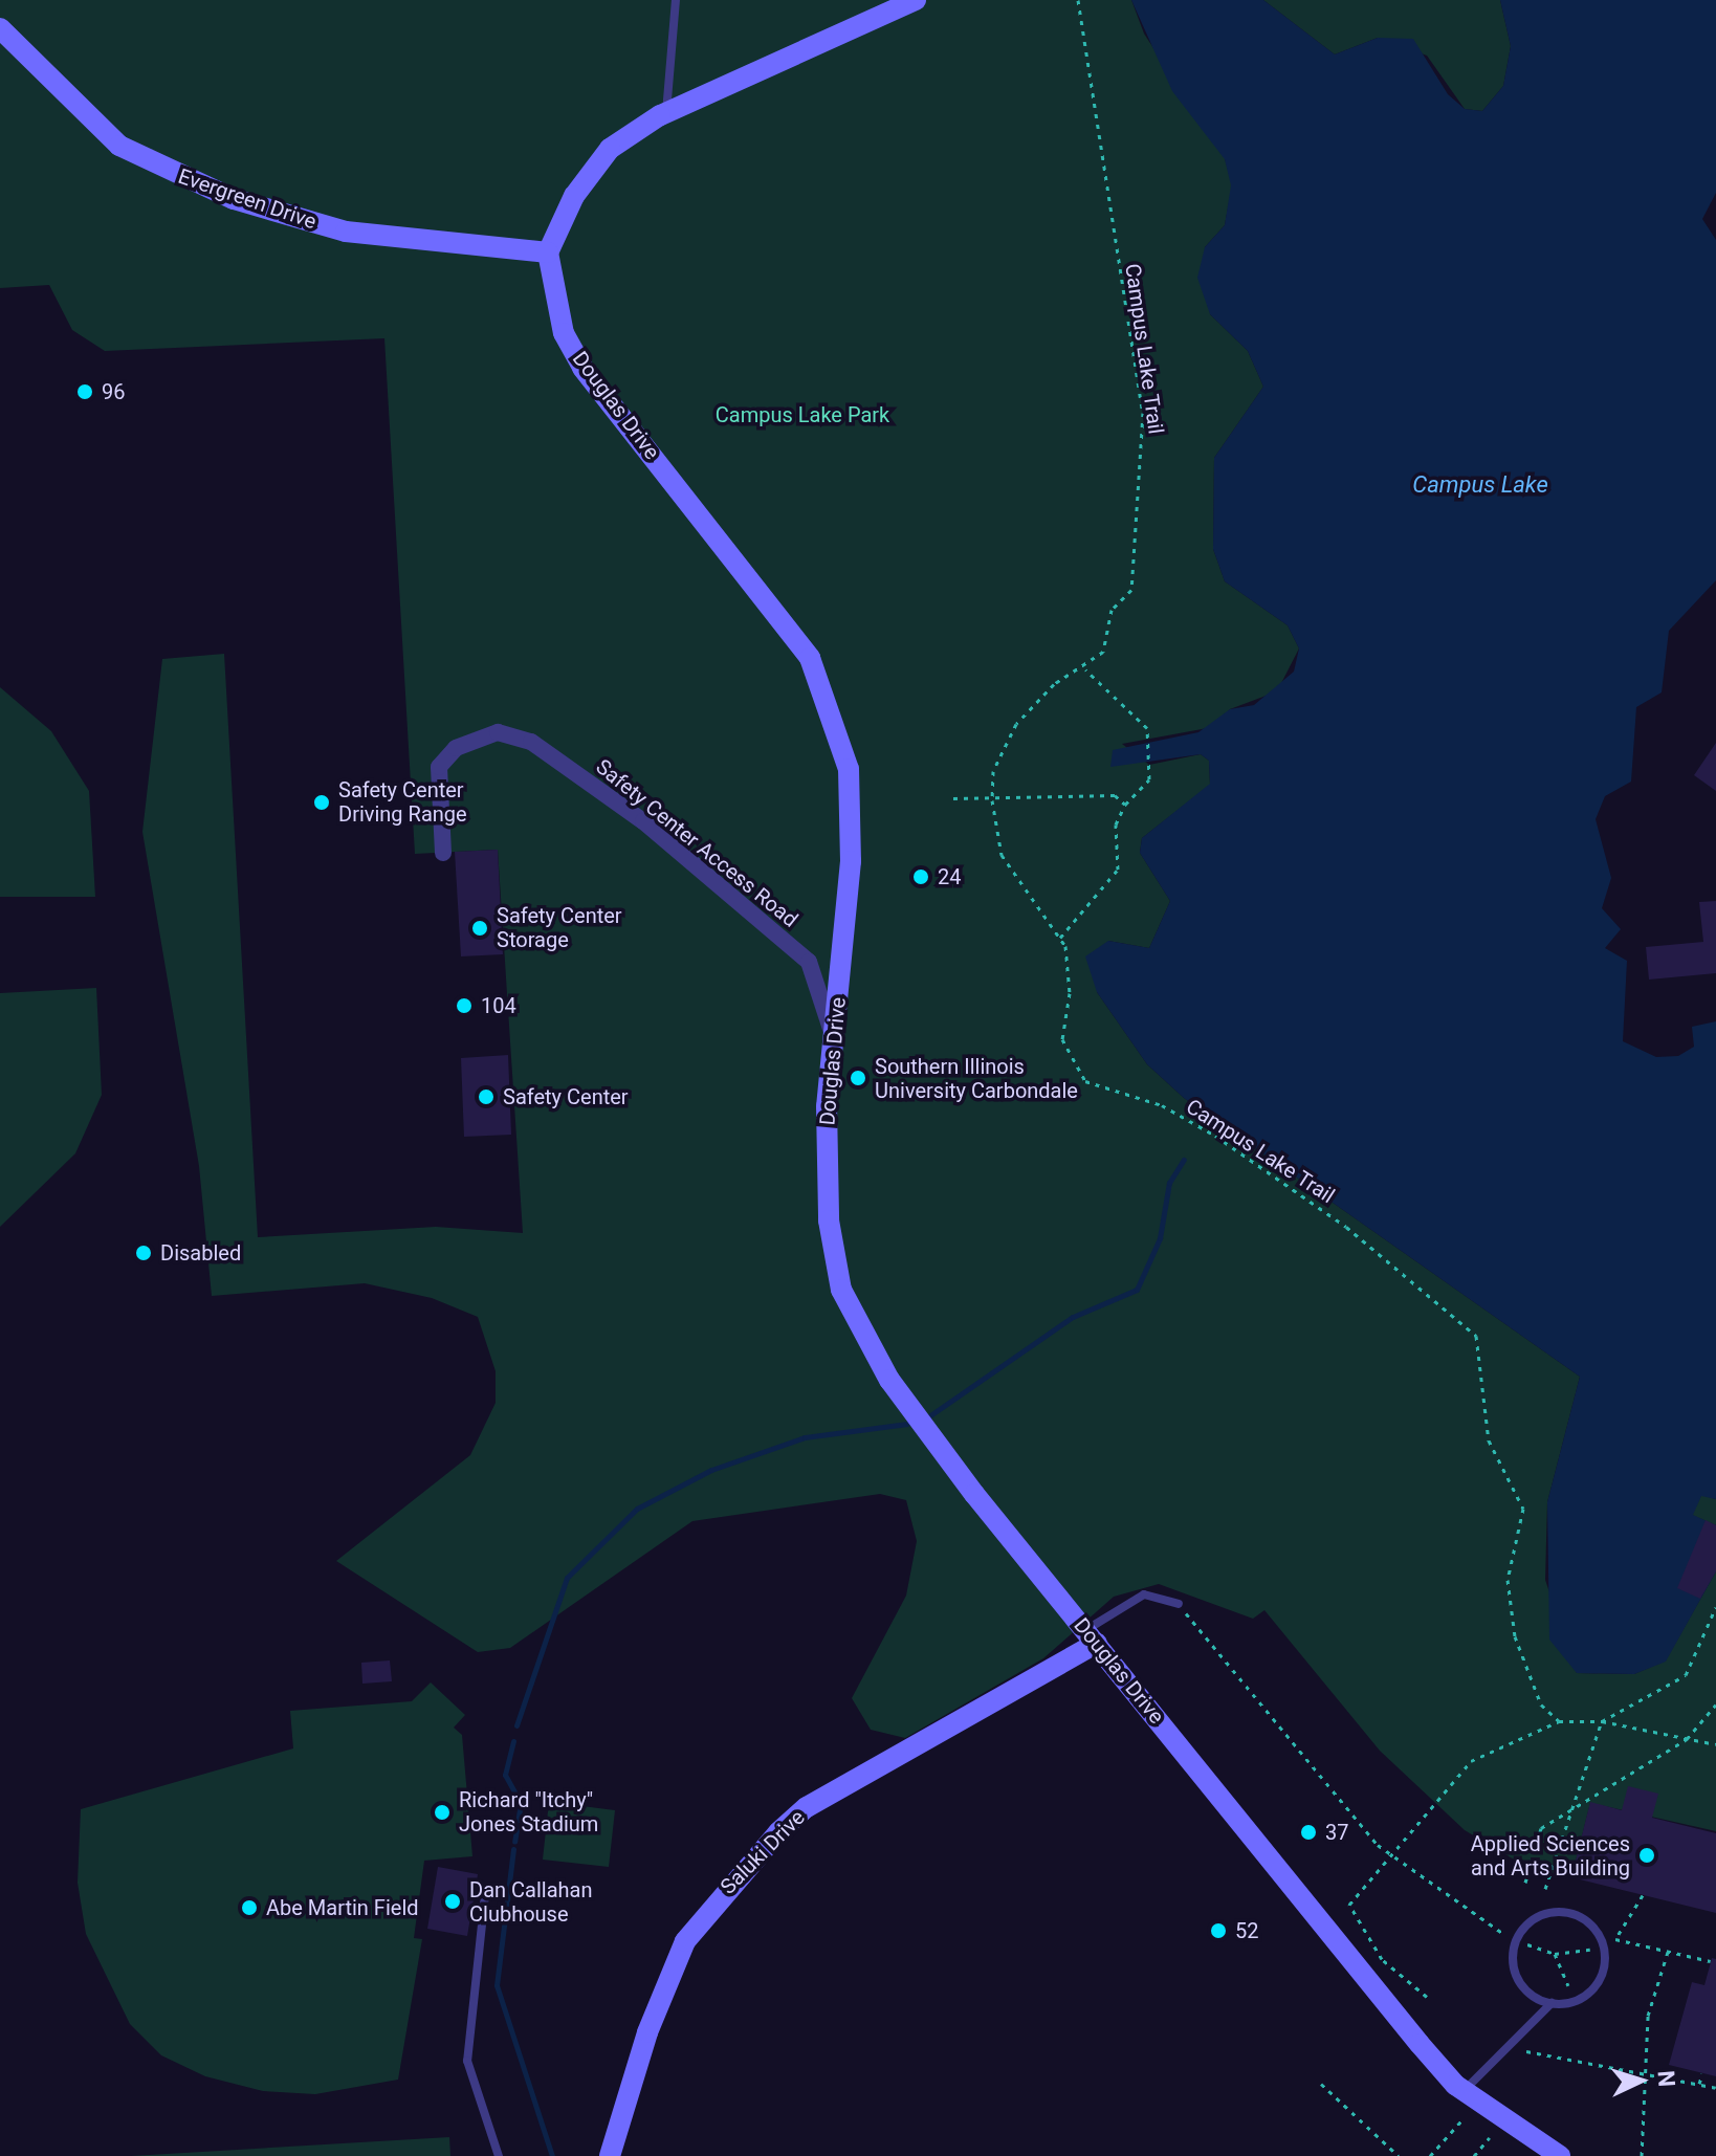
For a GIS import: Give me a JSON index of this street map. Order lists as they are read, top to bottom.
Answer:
{
  "streets": {
    "street": [
      "Evergreen Drive",
      "Douglas Drive",
      "Safety Center Access Road",
      "Saluki Drive"
    ],
    "path": ["Campus Lake Trail"]
  },
  "crossings": [
    ["Evergreen Drive", "Douglas Drive"],
    ["Douglas Drive", "Safety Center Access Road"],
    ["Douglas Drive", "Saluki Drive"]
  ],
  "water": ["Campus Lake"],
  "parks": ["Campus Lake Park"],
  "places": [
    "96",
    "Safety Center Driving Range",
    "24",
    "Safety Center Storage",
    "104",
    "Southern Illinois University Carbondale",
    "Safety Center",
    "Disabled",
    "Richard \"Itchy\" Jones Stadium",
    "37",
    "Applied Sciences and Arts Building",
    "Dan Callahan Clubhouse",
    "Abe Martin Field",
    "52"
  ],
  "north": "right"
}
